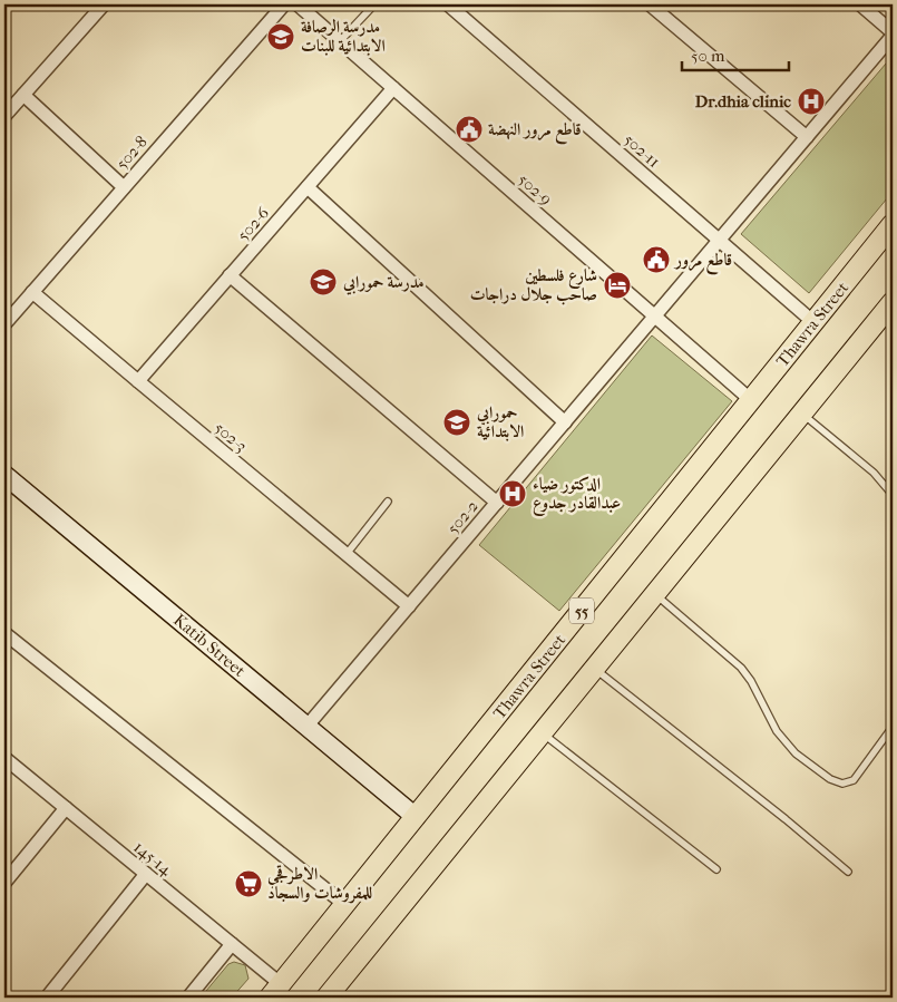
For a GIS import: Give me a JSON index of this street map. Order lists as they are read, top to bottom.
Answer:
{
  "streets": {
    "main road": ["Thawra Street", "55"],
    "street": [
      "502-11",
      "502-8",
      "502-9",
      "502-6",
      "502-3",
      "502-2",
      "Katib Street",
      "145-14"
    ]
  },
  "crossings": [
    ["502-11", "Thawra Street"],
    ["502-11", "502-2"],
    ["502-8", "502-3"],
    ["502-9", "502-6"],
    ["502-9", "Thawra Street"],
    ["502-9", "502-2"],
    ["502-6", "502-3"],
    ["Thawra Street", "Katib Street"],
    ["Thawra Street", "145-14"],
    ["502-3", "502-2"],
    ["502-2", "Katib Street"]
  ],
  "places": {
    "school or university": ["مدرسة الرصافة الابتدائية للبنات", "مدرسة حمورابي", "حمورابي الابتدائية"],
    "hospital": ["Dr.dhia clinic", "الدكتور ضياء عبدالقادر جدوع"],
    "public building": ["قاطع مرور النهضة", "قاطع مرور"],
    "hotel": ["شارع فلسطين صاحب جلال دراجات"],
    "supermarket": ["الاطرقجي للمفروشات والسجاد"]
  },
  "scale_bar": "50 m"
}
